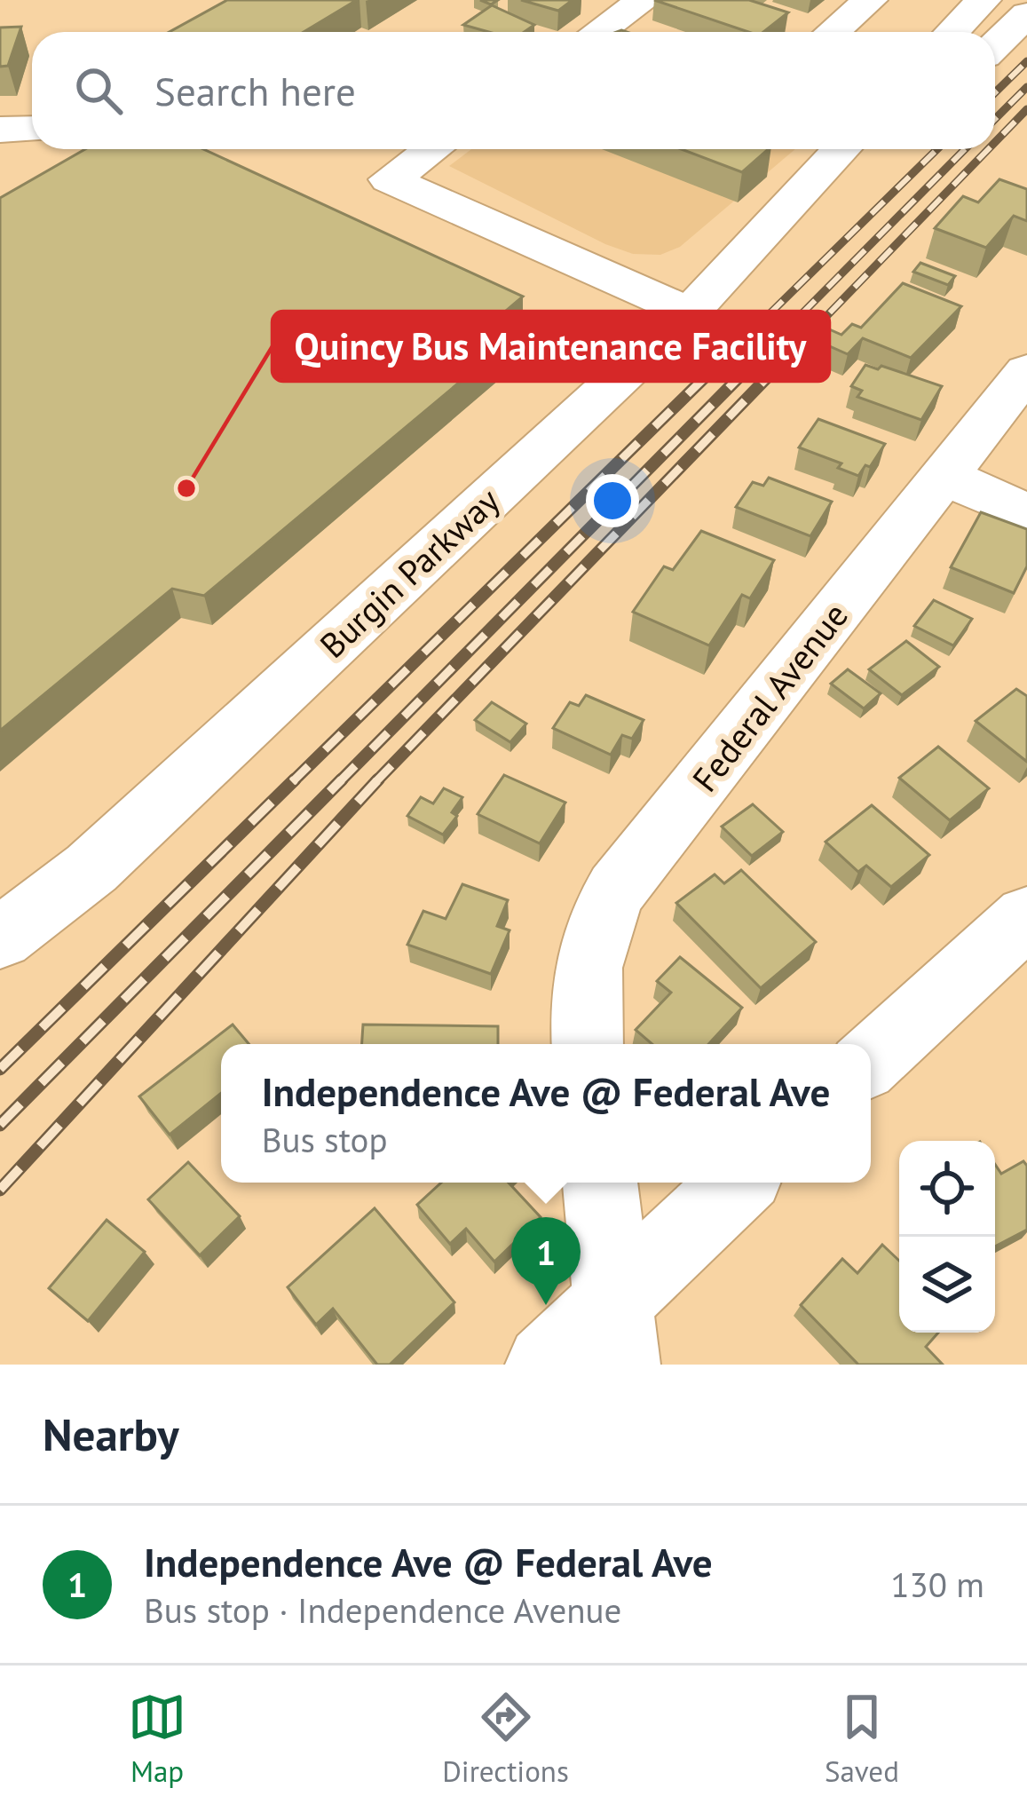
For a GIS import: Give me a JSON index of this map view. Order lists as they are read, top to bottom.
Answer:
{
  "streets": {
    "main road": ["Burgin Parkway", "Federal Avenue"]
  },
  "places": ["Quincy Bus Maintenance Facility"],
  "page": {
    "search": "Search here",
    "popup": ["Independence Ave @ Federal Ave", "Bus stop"],
    "pins": "1",
    "heading": "Nearby",
    "list": [
      {
        "mark": "1",
        "name": "Independence Ave @ Federal Ave",
        "note": "Bus stop · Independence Avenue",
        "value": "130 m"
      }
    ],
    "nav": ["Map", "Directions", "Saved"]
  }
}
